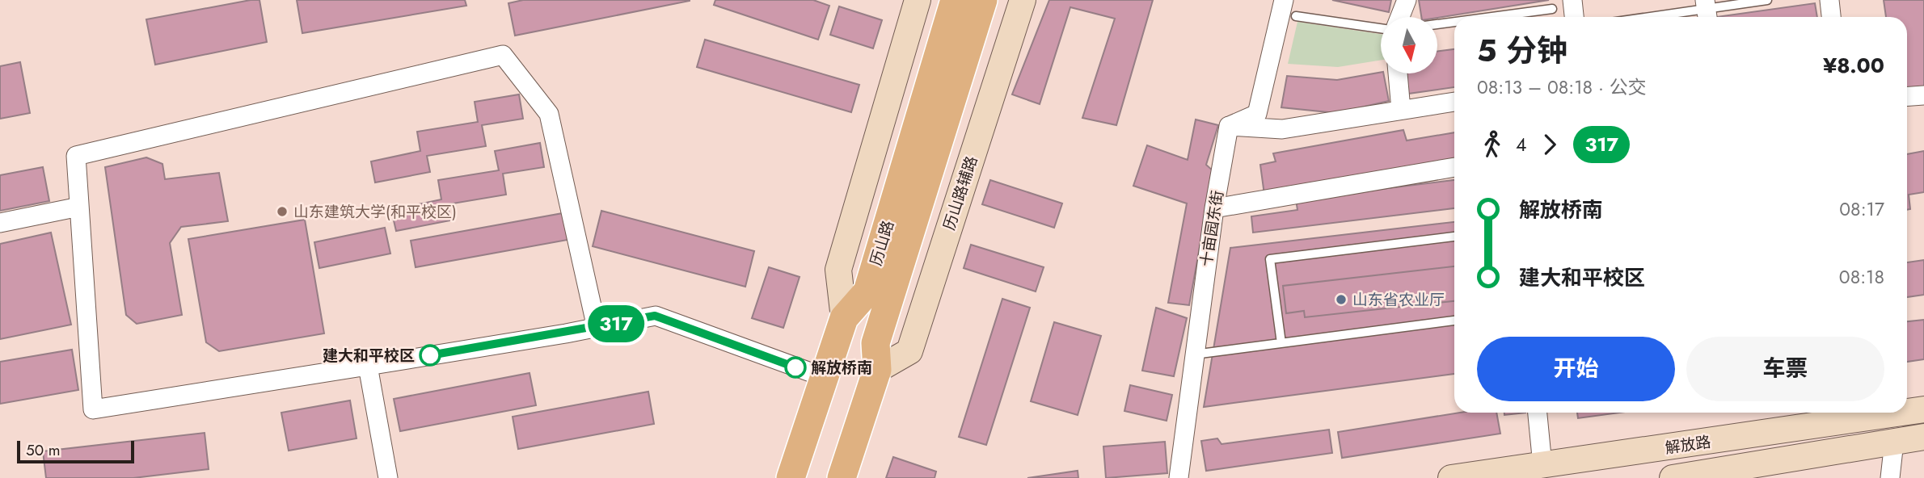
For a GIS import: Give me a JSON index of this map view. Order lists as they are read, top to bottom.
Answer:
{
  "streets": {
    "main road": ["历山路辅路", "历山路", "解放路"],
    "street": ["十亩园东街"]
  },
  "crossings": [
    ["历山路辅路", "历山路"]
  ],
  "places": [
    "山东建筑大学(和平校区)",
    "山东省农业厅",
    "建大和平校区",
    "解放桥南"
  ],
  "lines": ["bus line 317"],
  "scale_bar": "50 m",
  "north": "bottom",
  "page": {
    "on_map": "317",
    "heading": ["5 分钟", "08:13 – 08:18 · 公交", "¥8.00"],
    "legs": ["4", "317"],
    "list": [
      {
        "name": "解放桥南",
        "value": "08:17"
      },
      {
        "name": "建大和平校区",
        "value": "08:18"
      }
    ],
    "buttons": ["开始", "车票"],
    "scale": "50 m"
  }
}
